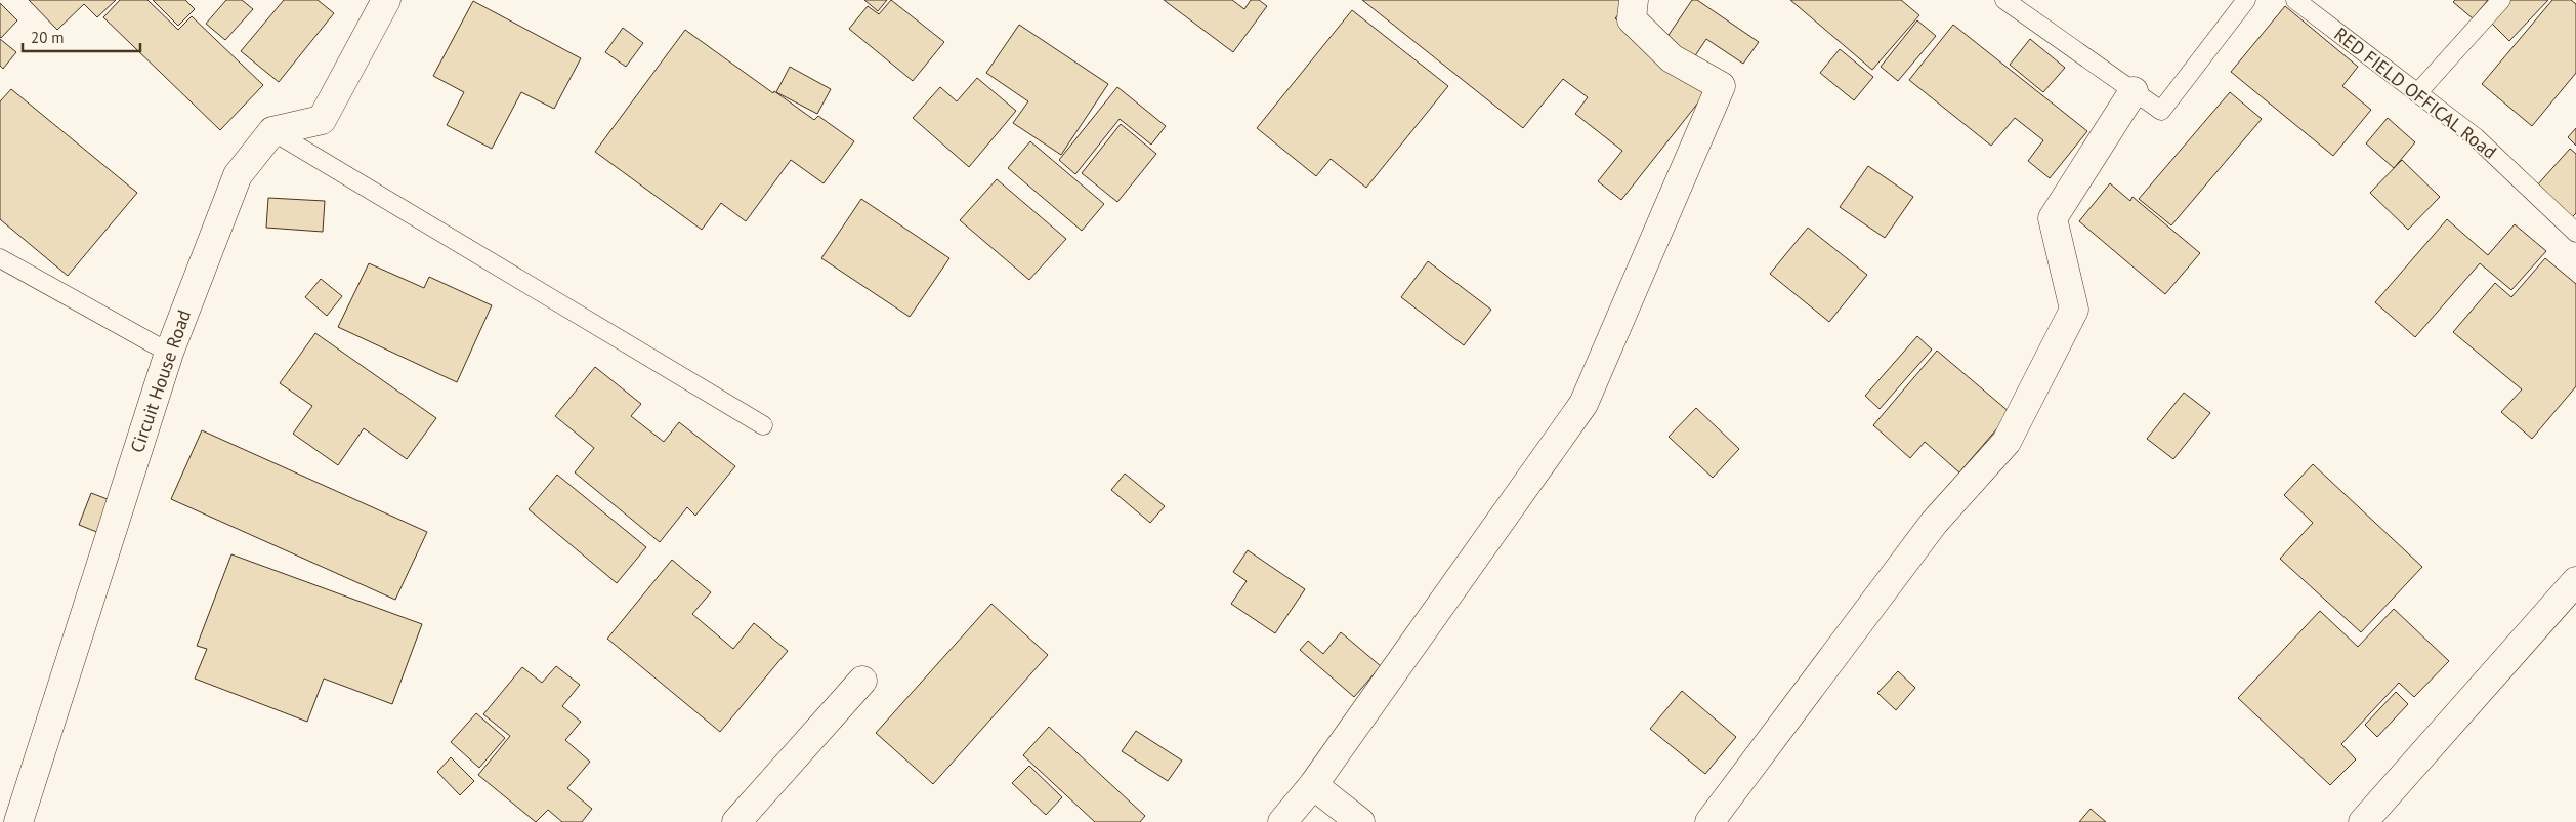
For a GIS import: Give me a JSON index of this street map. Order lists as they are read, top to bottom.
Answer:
{
  "streets": {
    "street": ["Circuit House Road"],
    "lane": ["RED FIELD OFFICAL Road"]
  },
  "scale_bar": "20 m"
}
